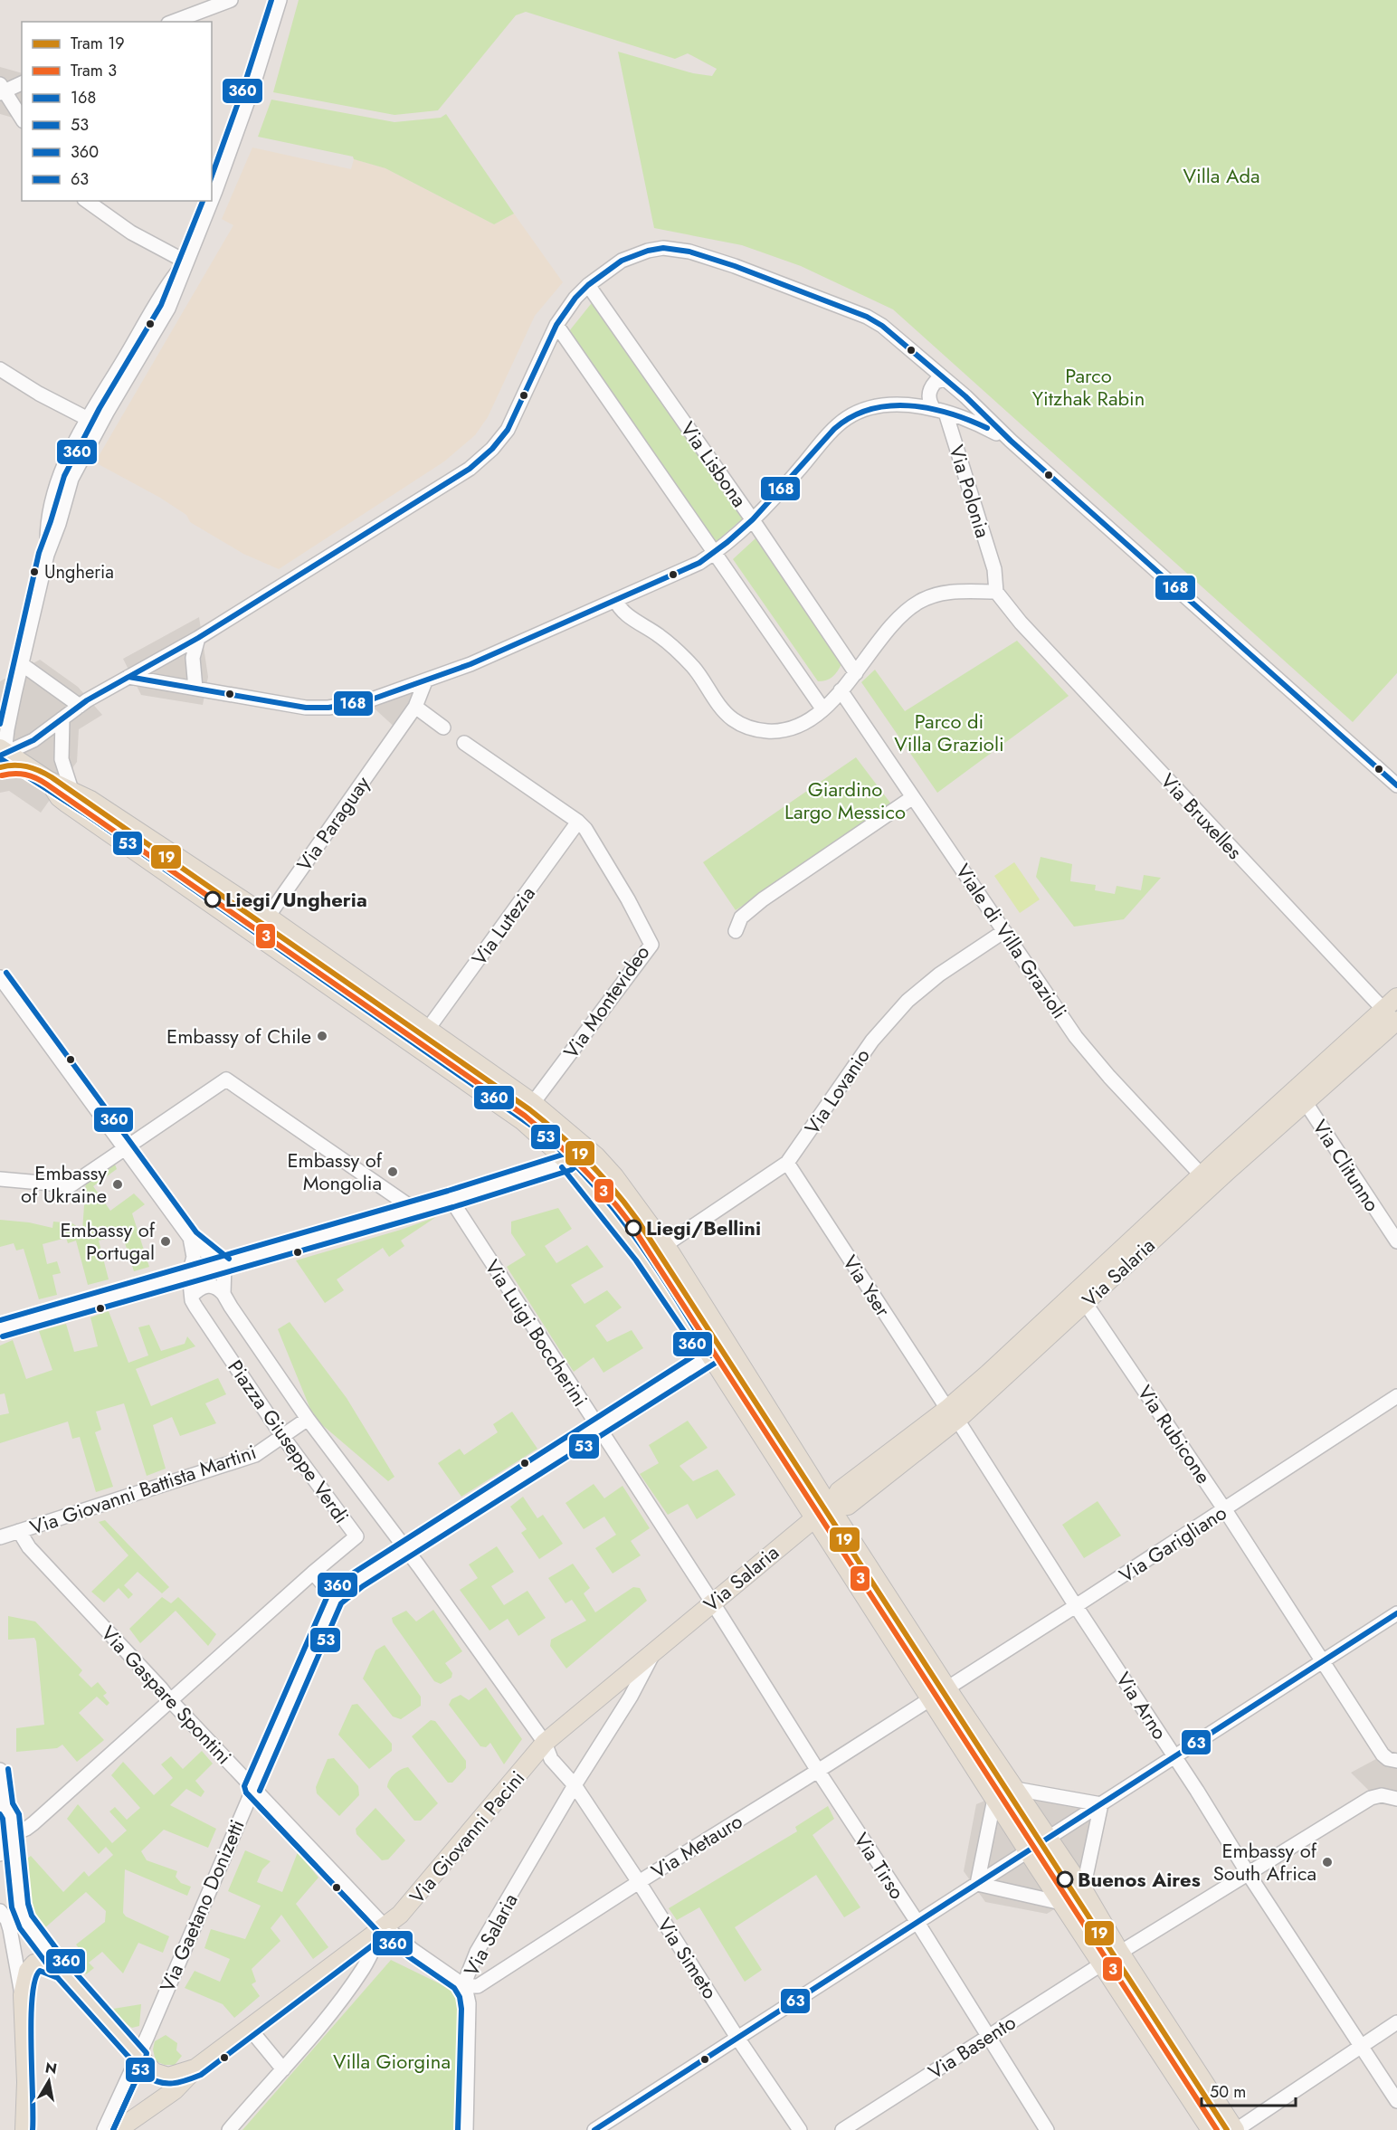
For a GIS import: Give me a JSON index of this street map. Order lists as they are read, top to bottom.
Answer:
{
  "streets": {
    "main road": ["Via Salaria", "Via Giovanni Pacini"],
    "street": [
      "Via Lisbona",
      "Via Polonia",
      "Via Bruxelles",
      "Via Paraguay",
      "Via Lutezia",
      "Viale di Villa Grazioli",
      "Via Montevideo",
      "Via Lovanio",
      "Via Clitunno",
      "Via Yser",
      "Via Luigi Boccherini",
      "Via Rubicone",
      "Piazza Giuseppe Verdi",
      "Via Giovanni Battista Martini",
      "Via Garigliano",
      "Via Gaspare Spontini",
      "Via Arno",
      "Via Metauro",
      "Via Tirso",
      "Via Gaetano Donizetti",
      "Via Simeto",
      "Via Basento"
    ]
  },
  "crossings": [
    ["Via Polonia", "Via Bruxelles"],
    ["Via Bruxelles", "Via Salaria"],
    ["Via Lutezia", "Via Montevideo"],
    ["Viale di Villa Grazioli", "Via Lovanio"],
    ["Viale di Villa Grazioli", "Via Salaria"],
    ["Via Lovanio", "Via Yser"],
    ["Via Clitunno", "Via Salaria"],
    ["Via Salaria", "Via Yser"],
    ["Via Salaria", "Via Luigi Boccherini"],
    ["Via Salaria", "Via Rubicone"],
    ["Via Salaria", "Piazza Giuseppe Verdi"],
    ["Via Salaria", "Via Gaspare Spontini"],
    ["Via Salaria", "Via Arno"],
    ["Via Salaria", "Via Giovanni Pacini"],
    ["Via Salaria", "Via Metauro"],
    ["Via Salaria", "Via Tirso"],
    ["Via Salaria", "Via Simeto"],
    ["Via Yser", "Via Arno"],
    ["Via Luigi Boccherini", "Via Tirso"],
    ["Via Luigi Boccherini", "Via Gaetano Donizetti"],
    ["Via Rubicone", "Via Garigliano"],
    ["Piazza Giuseppe Verdi", "Via Giovanni Battista Martini"],
    ["Piazza Giuseppe Verdi", "Via Giovanni Pacini"],
    ["Piazza Giuseppe Verdi", "Via Gaetano Donizetti"],
    ["Piazza Giuseppe Verdi", "Via Simeto"],
    ["Via Giovanni Battista Martini", "Via Gaspare Spontini"],
    ["Via Garigliano", "Via Arno"],
    ["Via Garigliano", "Via Metauro"],
    ["Via Gaspare Spontini", "Via Giovanni Pacini"],
    ["Via Gaspare Spontini", "Via Metauro"],
    ["Via Gaspare Spontini", "Via Gaetano Donizetti"],
    ["Via Arno", "Via Basento"],
    ["Via Giovanni Pacini", "Via Simeto"],
    ["Via Metauro", "Via Tirso"],
    ["Via Metauro", "Via Simeto"],
    ["Via Tirso", "Via Basento"]
  ],
  "parks": [
    "Villa Ada",
    "Parco Yitzhak Rabin",
    "Parco di Villa Grazioli",
    "Giardino Largo Messico",
    "Villa Giorgina"
  ],
  "places": [
    "Ungheria",
    "Liegi/Ungheria",
    "Embassy of Chile",
    "Embassy of Mongolia",
    "Embassy of Ukraine",
    "Liegi/Bellini",
    "Embassy of Portugal",
    "Embassy of South Africa",
    "Buenos Aires"
  ],
  "lines": [
    "transit line 360",
    "transit line 168",
    "transit line 53",
    "tram line 19",
    "tram line 3",
    "transit line 63"
  ],
  "legend": [
    "Tram 19",
    "Tram 3",
    "168",
    "53",
    "360",
    "63"
  ],
  "scale_bar": "50 m",
  "north": "top"
}
